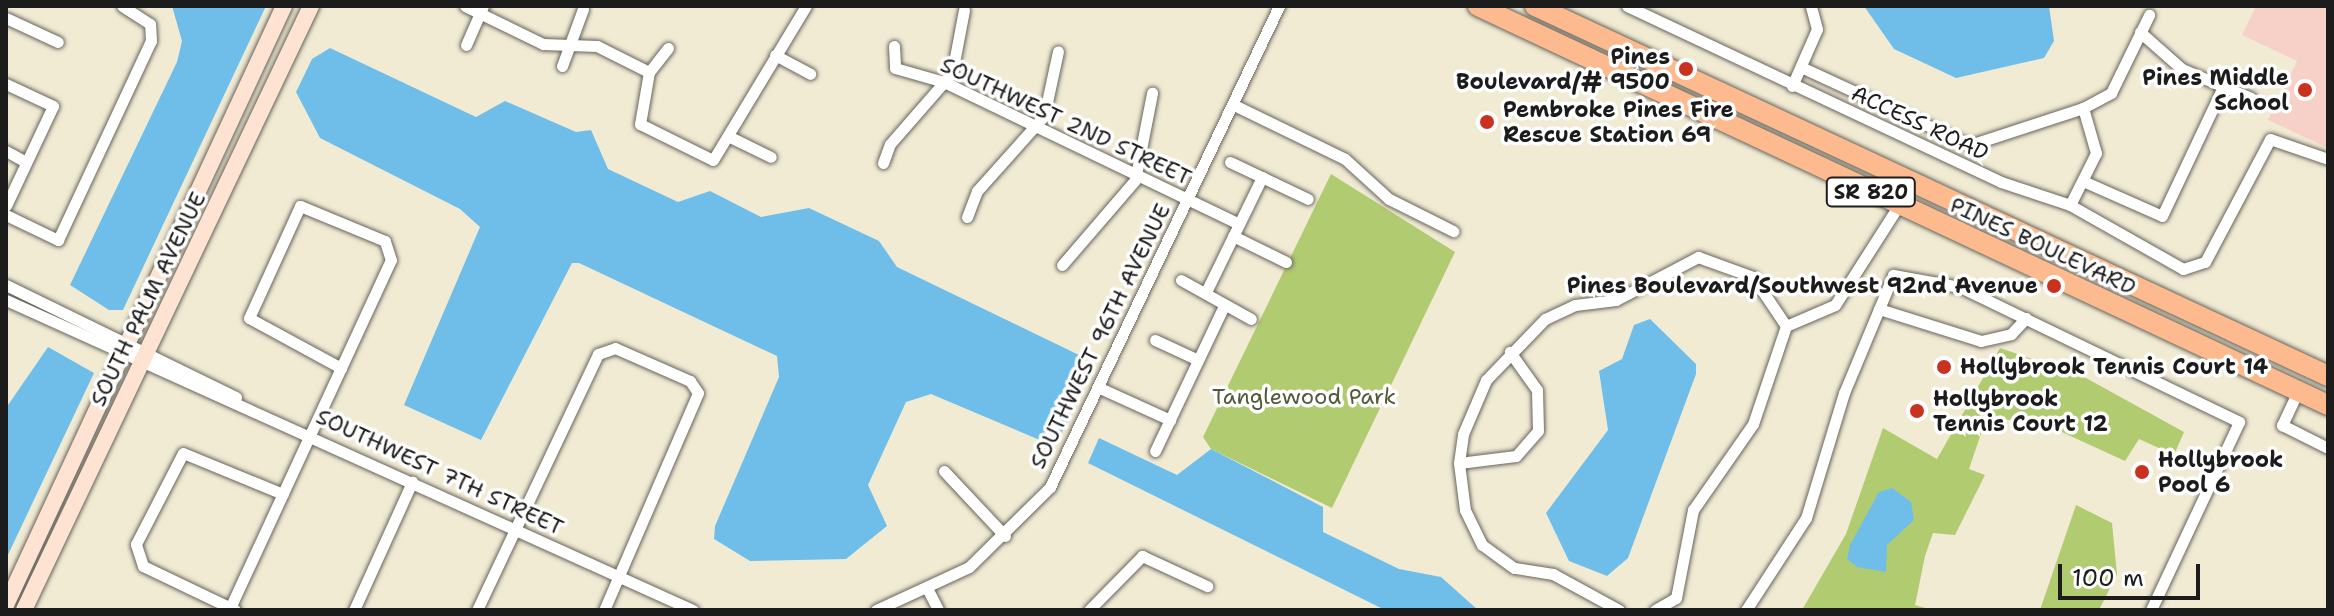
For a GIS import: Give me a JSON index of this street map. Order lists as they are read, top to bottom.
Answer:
{
  "streets": {
    "highway": ["SR 820", "PINES BOULEVARD"],
    "main road": ["SOUTH PALM AVENUE"],
    "street": [
      "SOUTHWEST 2ND STREET",
      "ACCESS ROAD",
      "SOUTHWEST 96TH AVENUE",
      "SOUTHWEST 7TH STREET"
    ]
  },
  "crossings": [
    ["SOUTHWEST 2ND STREET", "SOUTHWEST 96TH AVENUE"],
    ["SOUTH PALM AVENUE", "SOUTHWEST 7TH STREET"]
  ],
  "parks": ["Tanglewood Park"],
  "places": [
    "Pines Boulevard/# 9500",
    "Pines Middle School",
    "Pembroke Pines Fire Rescue Station 69",
    "Pines Boulevard/Southwest 92nd Avenue",
    "Hollybrook Tennis Court 14",
    "Hollybrook Tennis Court 12",
    "Hollybrook Pool 6"
  ],
  "scale_bar": "100 m"
}
